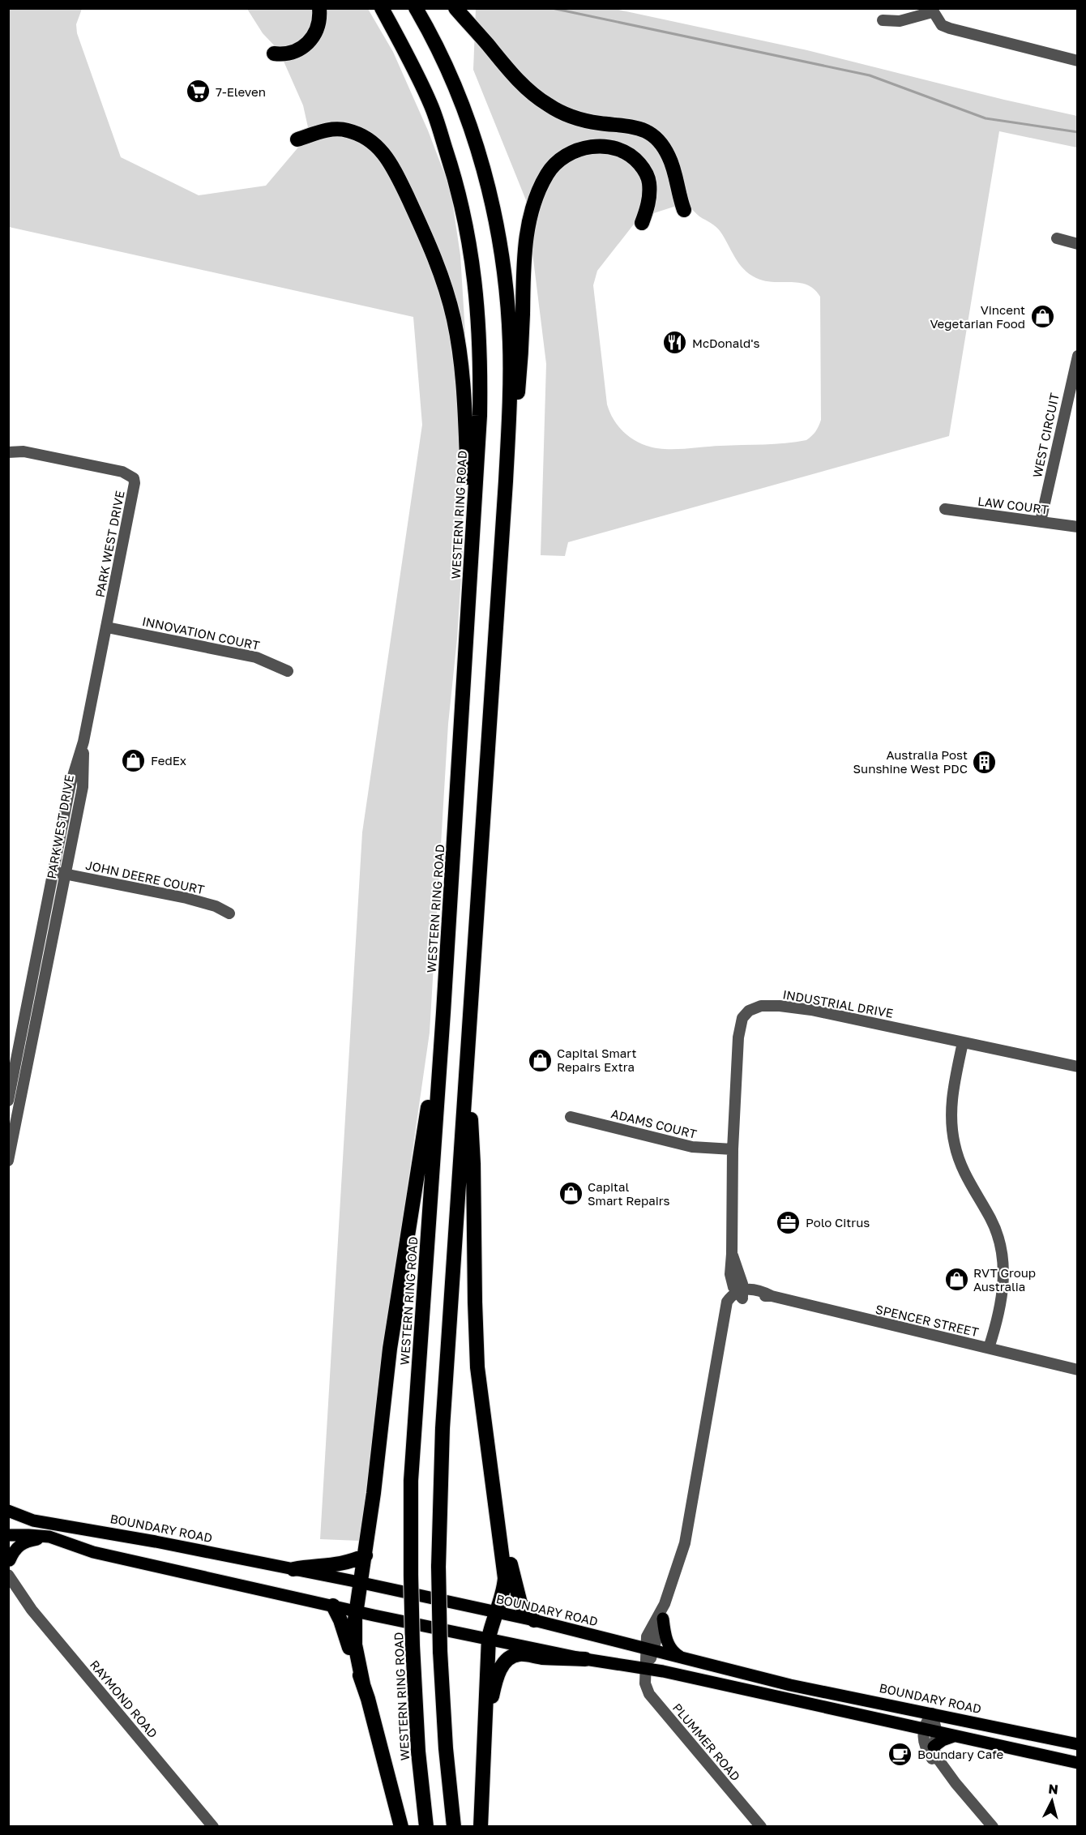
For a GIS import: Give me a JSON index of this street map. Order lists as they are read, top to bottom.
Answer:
{
  "streets": {
    "highway": ["WESTERN RING ROAD"],
    "main road": ["BOUNDARY ROAD"],
    "street": [
      "WEST CIRCUIT",
      "LAW COURT",
      "PARK WEST DRIVE",
      "INNOVATION COURT",
      "PARKWEST DRIVE",
      "JOHN DEERE COURT",
      "INDUSTRIAL DRIVE",
      "ADAMS COURT",
      "SPENCER STREET",
      "RAYMOND ROAD",
      "PLUMMER ROAD"
    ]
  },
  "crossings": [
    ["WEST CIRCUIT", "LAW COURT"],
    ["PARK WEST DRIVE", "INNOVATION COURT"],
    ["PARK WEST DRIVE", "PARKWEST DRIVE"],
    ["PARKWEST DRIVE", "JOHN DEERE COURT"],
    ["INDUSTRIAL DRIVE", "ADAMS COURT"],
    ["INDUSTRIAL DRIVE", "SPENCER STREET"],
    ["BOUNDARY ROAD", "PLUMMER ROAD"]
  ],
  "places": {
    "supermarket": ["7-Eleven"],
    "shop": [
      "Vincent Vegetarian Food",
      "FedEx",
      "Capital Smart Repairs Extra",
      "Capital Smart Repairs",
      "RVT Group Australia"
    ],
    "restaurant": ["McDonald's"],
    "building": ["Australia Post Sunshine West PDC"],
    "office": ["Polo Citrus"],
    "cafe": ["Boundary Cafe"]
  },
  "north": "top"
}
